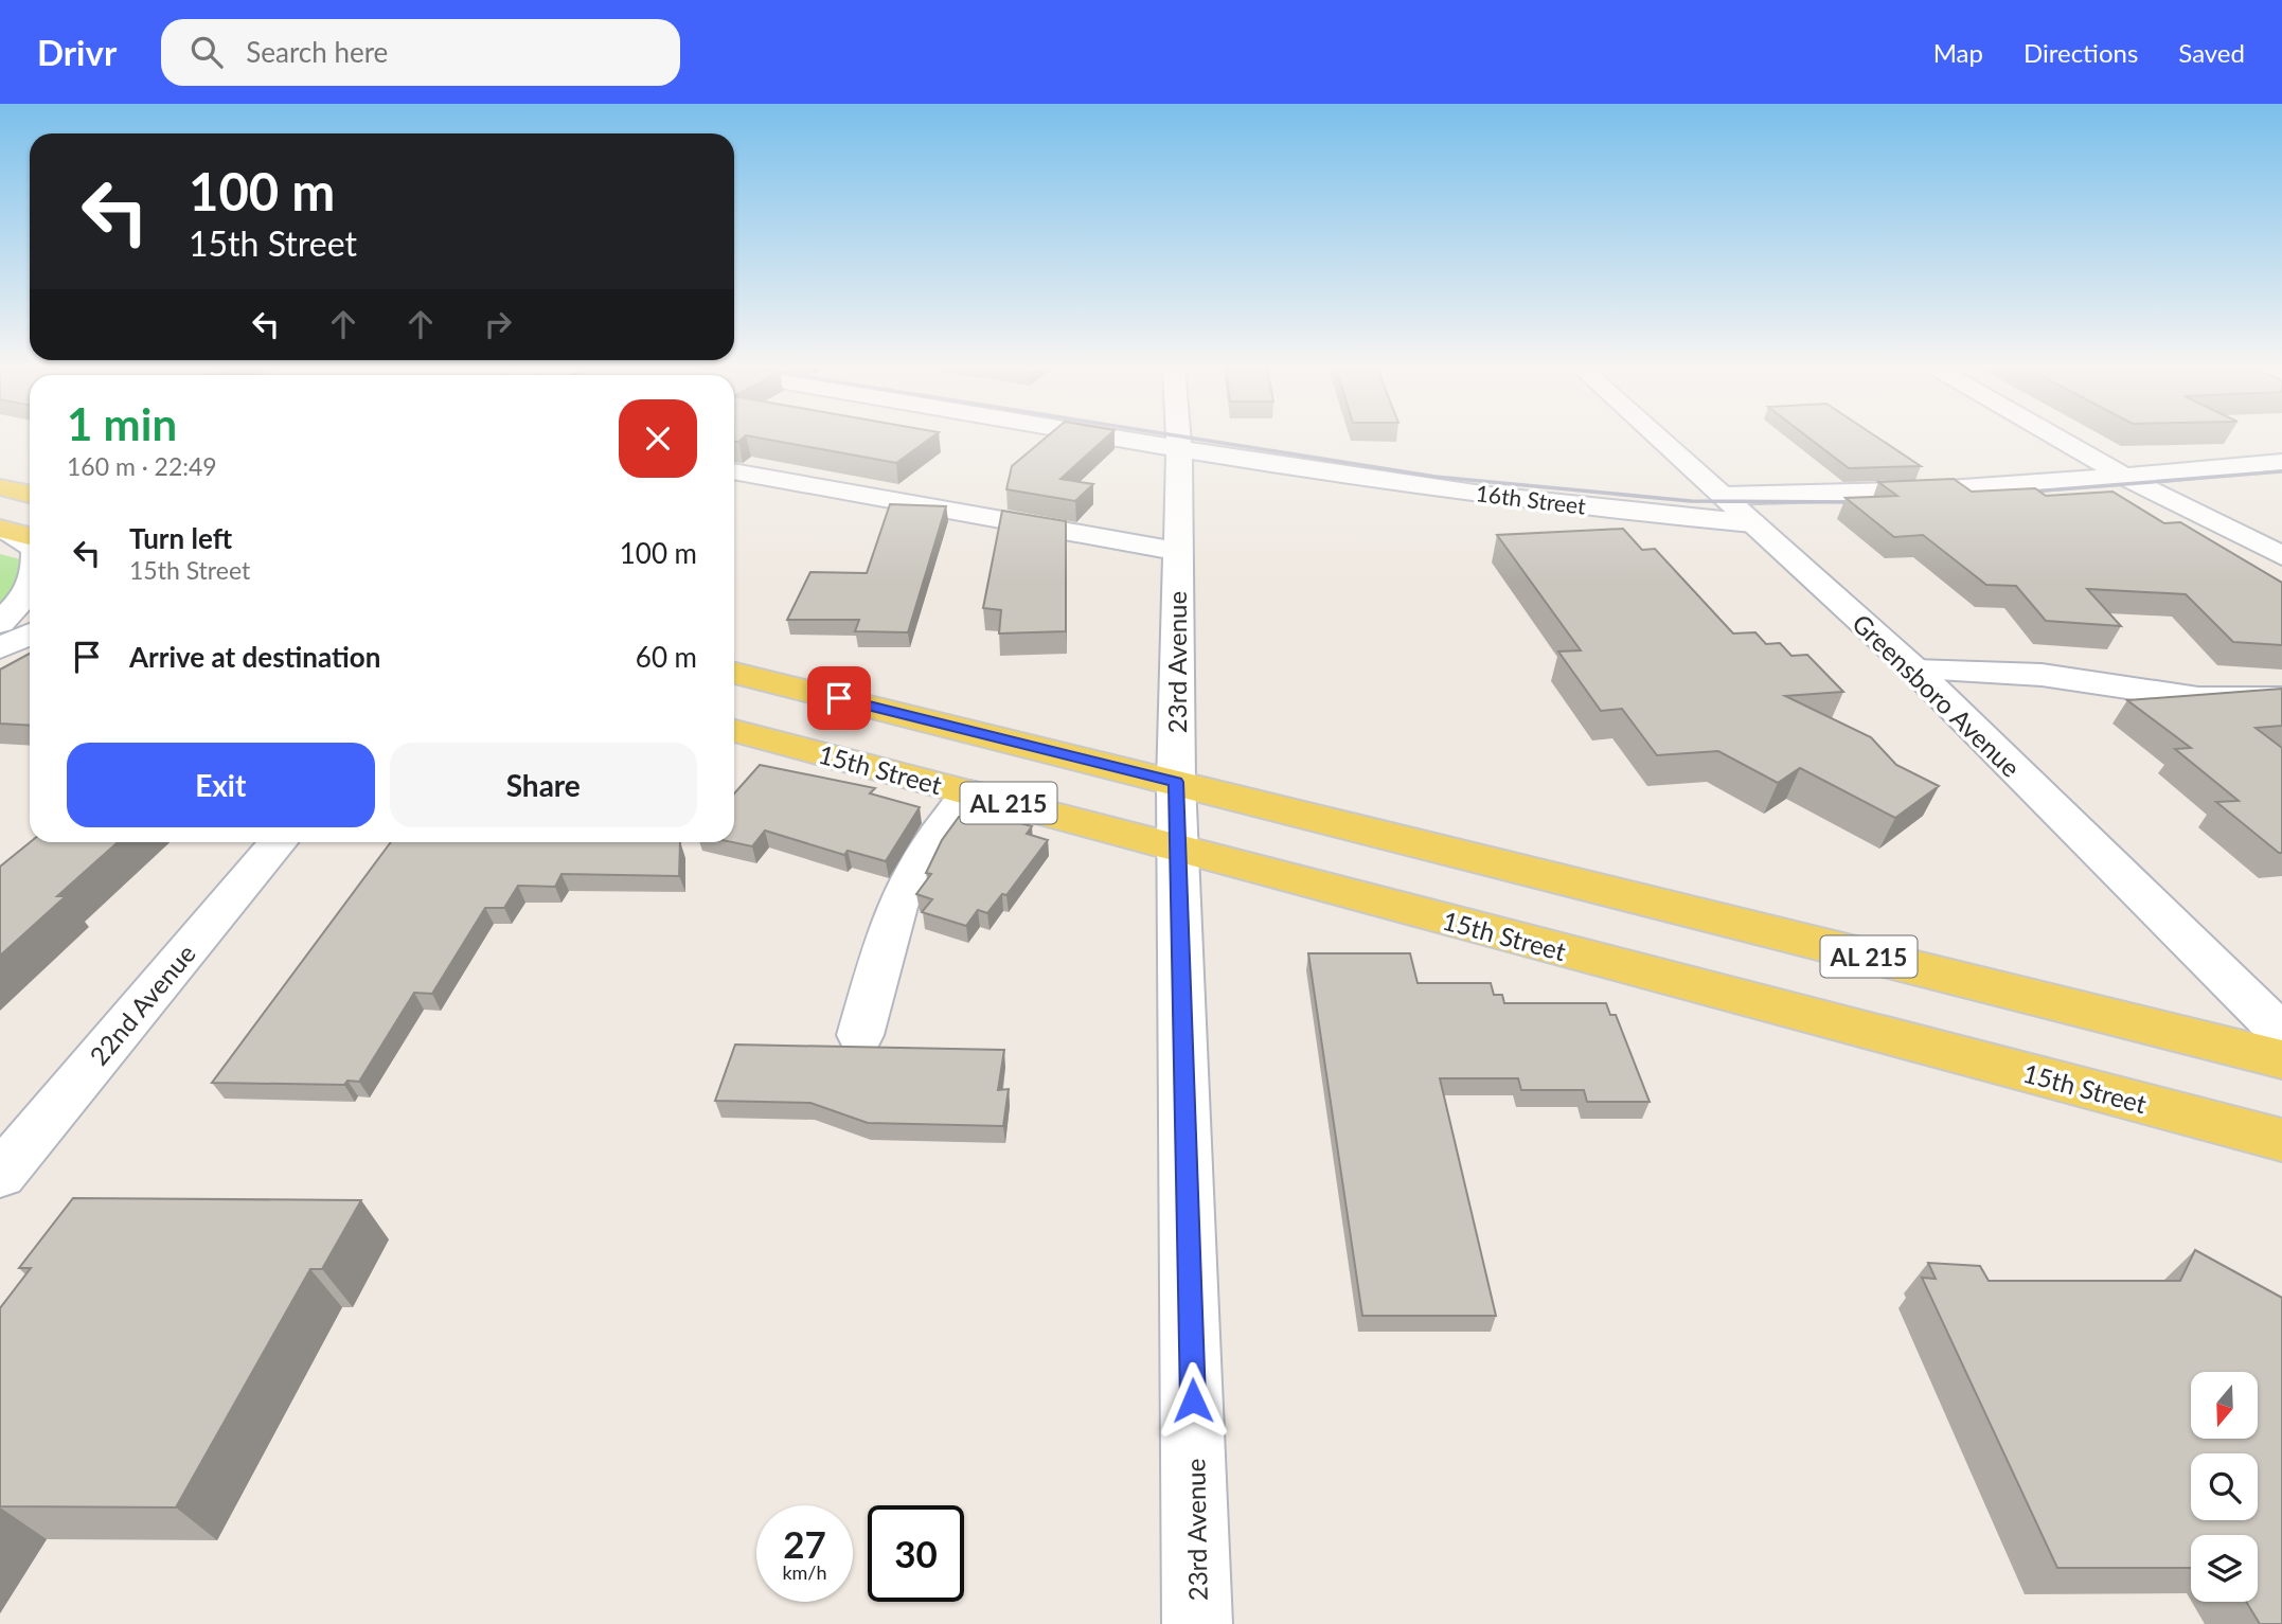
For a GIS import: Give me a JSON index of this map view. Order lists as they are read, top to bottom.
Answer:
{
  "streets": {
    "main road": ["15th Street", "AL 215"],
    "street": [
      "16th Street",
      "23rd Avenue",
      "Greensboro Avenue",
      "22nd Avenue"
    ]
  },
  "crossings": [
    ["16th Street", "23rd Avenue"],
    ["16th Street", "Greensboro Avenue"],
    ["23rd Avenue", "15th Street"],
    ["23rd Avenue", "AL 215"]
  ],
  "north": "bottom",
  "page": {
    "header": "Drivr",
    "search": "Search here",
    "nav": ["Map", "Directions", "Saved"],
    "turn": ["100 m", "15th Street"],
    "heading": ["1 min", "160 m · 22:49"],
    "list": [
      {
        "name": "Turn left",
        "note": "15th Street",
        "value": "100 m"
      },
      {
        "name": "Arrive at destination",
        "value": "60 m"
      }
    ],
    "buttons": ["Exit", "Share"],
    "speed": "27 km/h",
    "limit": "30"
  }
}
